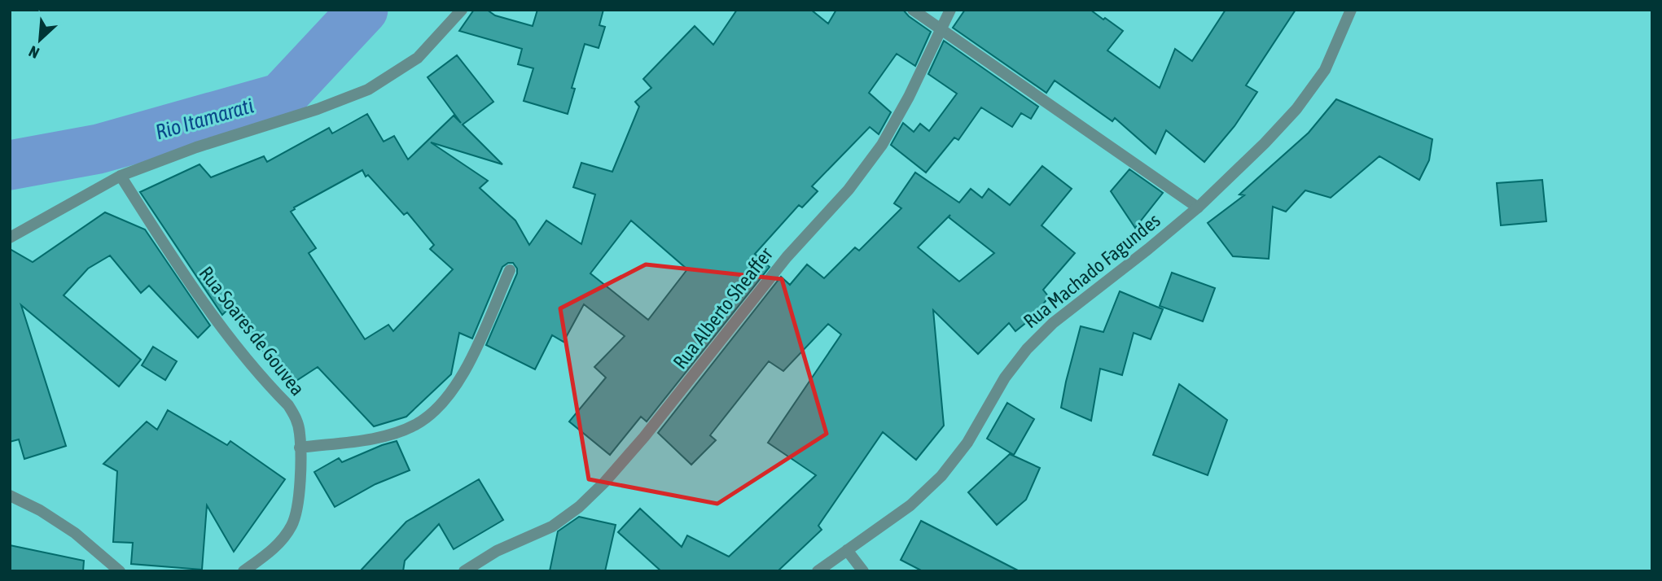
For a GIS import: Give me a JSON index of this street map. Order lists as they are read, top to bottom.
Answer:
{
  "streets": {
    "street": ["Rua Machado Fagundes", "Rua Alberto Sheaffer", "Rua Soares de Gouvea"]
  },
  "water": ["Rio Itamarati"],
  "north": "bottom left"
}
